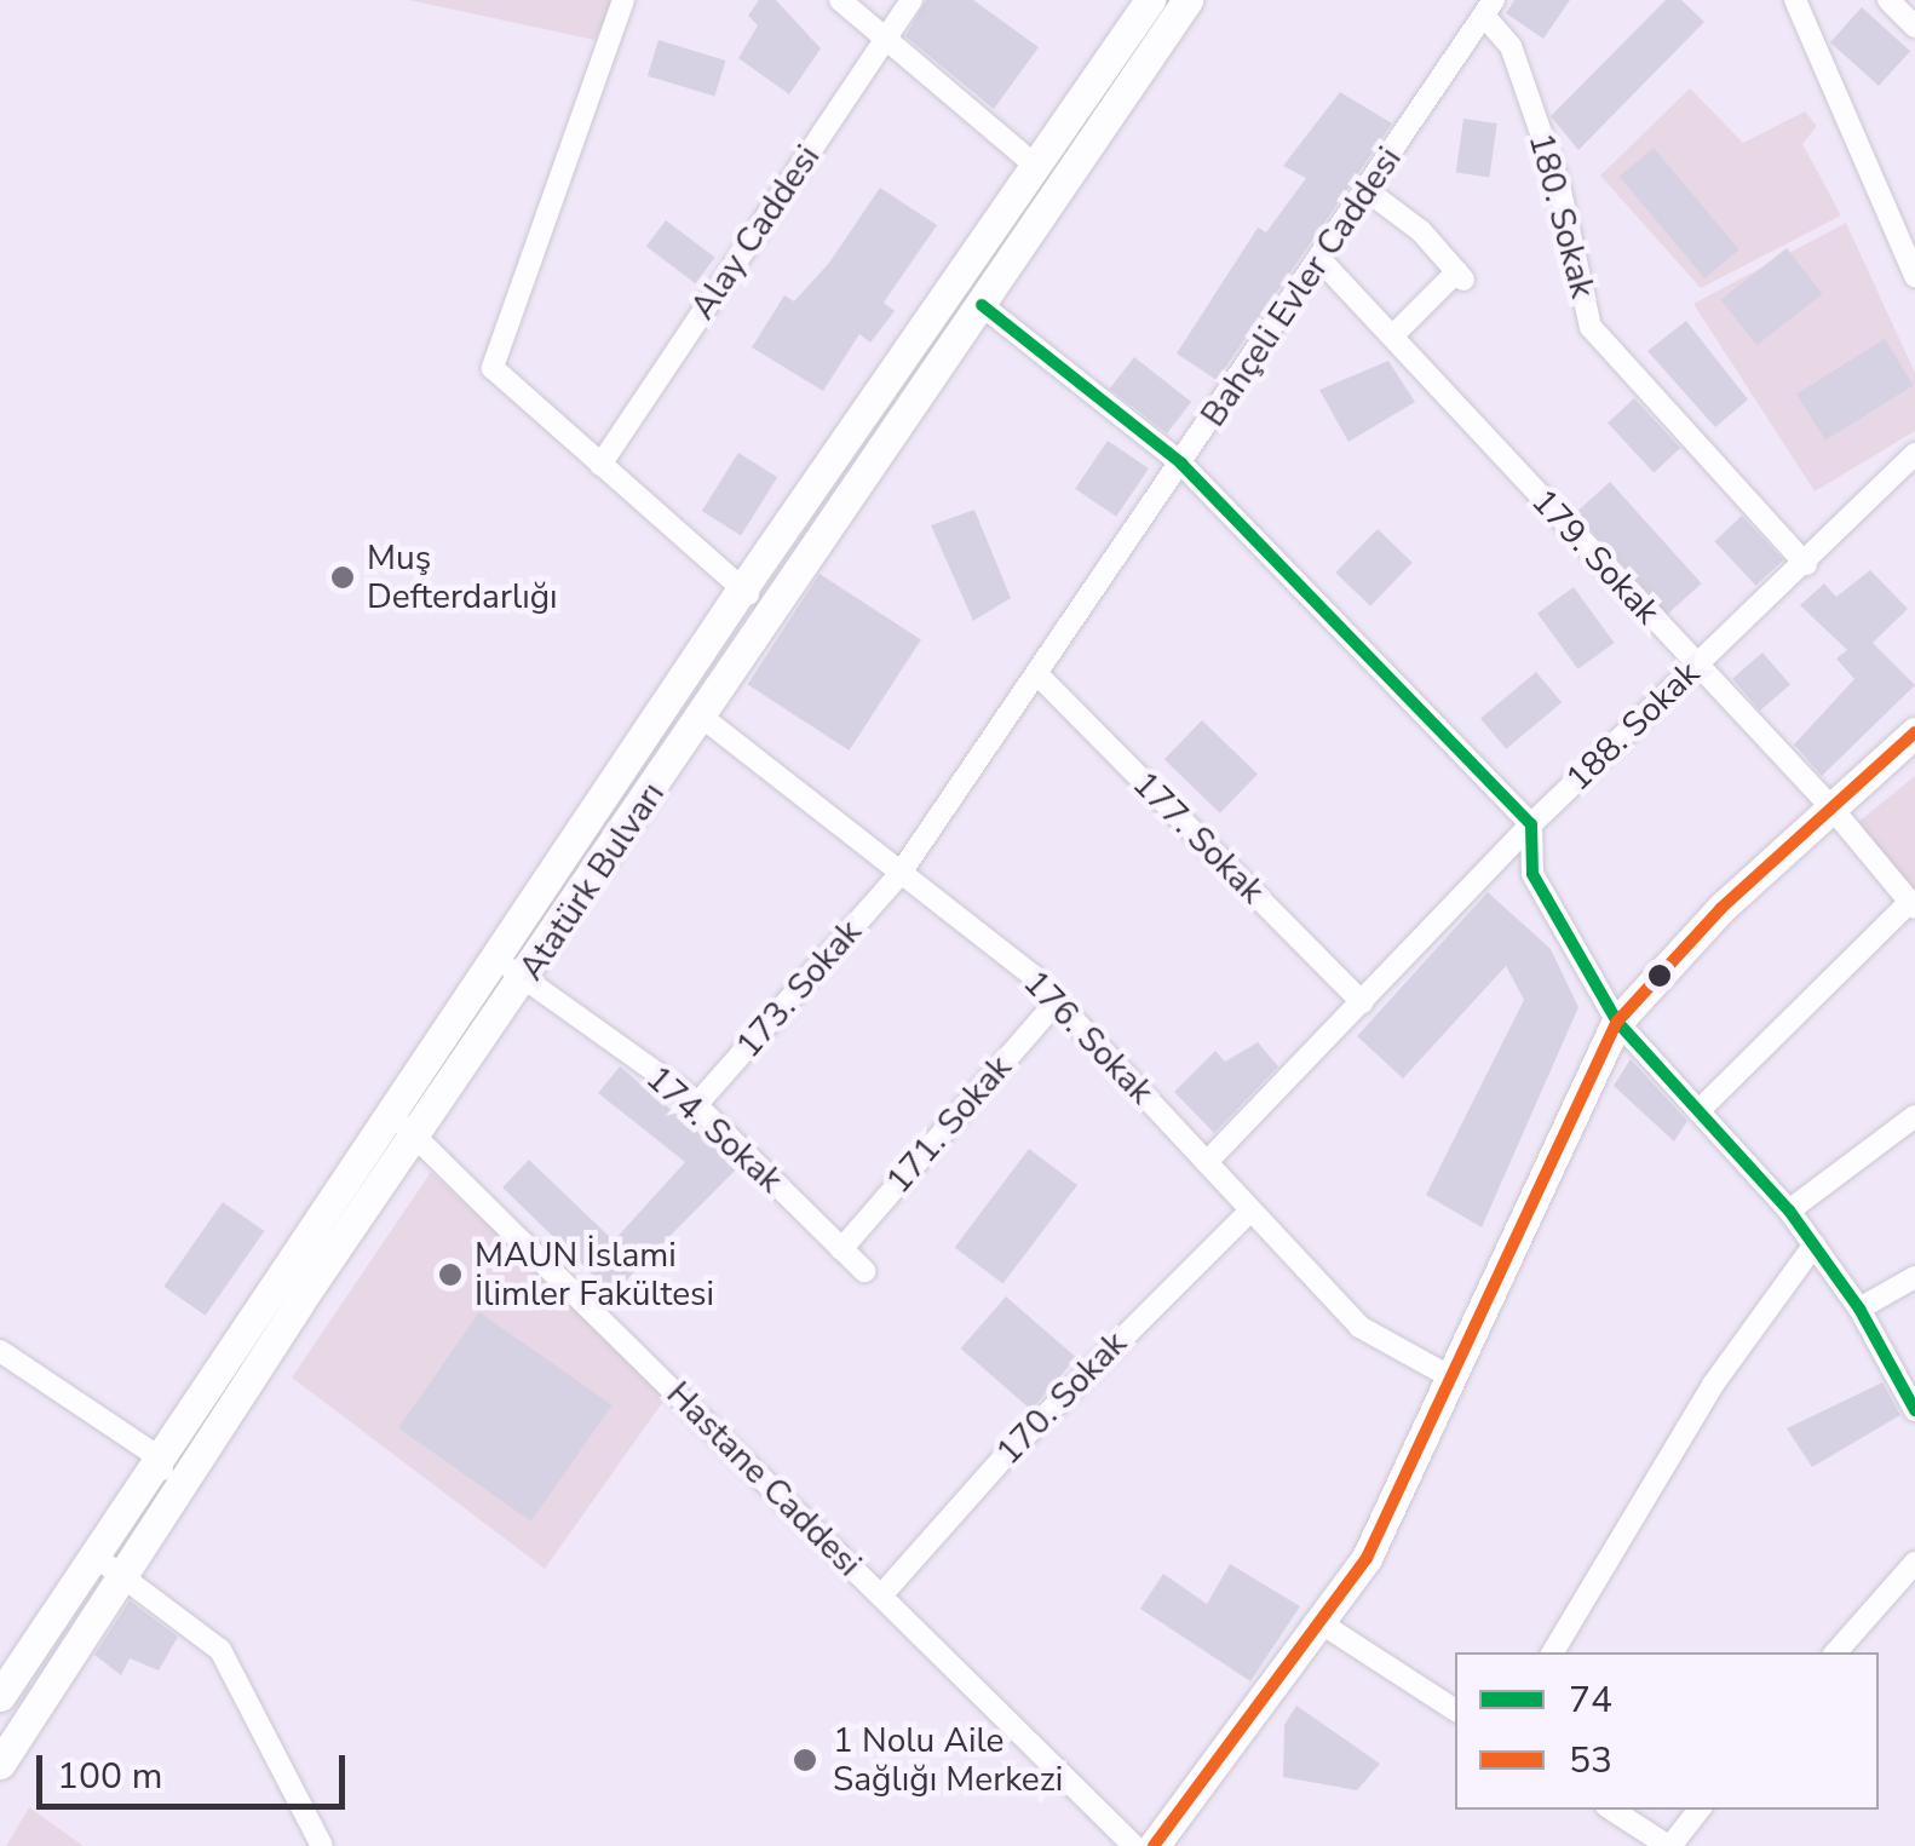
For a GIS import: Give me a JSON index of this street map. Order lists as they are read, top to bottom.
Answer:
{
  "streets": {
    "main road": ["Atatürk Bulvarı"],
    "street": [
      "180. Sokak",
      "Alay Caddesi",
      "Bahçeli Evler Caddesi",
      "179. Sokak",
      "188. Sokak",
      "177. Sokak",
      "173. Sokak",
      "176. Sokak",
      "171. Sokak",
      "174. Sokak",
      "170. Sokak",
      "Hastane Caddesi"
    ]
  },
  "crossings": [
    ["180. Sokak", "Bahçeli Evler Caddesi"],
    ["180. Sokak", "188. Sokak"],
    ["Bahçeli Evler Caddesi", "179. Sokak"],
    ["Bahçeli Evler Caddesi", "177. Sokak"],
    ["Bahçeli Evler Caddesi", "173. Sokak"],
    ["Bahçeli Evler Caddesi", "176. Sokak"],
    ["179. Sokak", "188. Sokak"],
    ["188. Sokak", "177. Sokak"],
    ["188. Sokak", "176. Sokak"],
    ["Atatürk Bulvarı", "176. Sokak"],
    ["Atatürk Bulvarı", "174. Sokak"],
    ["Atatürk Bulvarı", "Hastane Caddesi"],
    ["173. Sokak", "176. Sokak"],
    ["173. Sokak", "174. Sokak"],
    ["176. Sokak", "171. Sokak"],
    ["176. Sokak", "170. Sokak"],
    ["171. Sokak", "174. Sokak"],
    ["170. Sokak", "Hastane Caddesi"]
  ],
  "places": ["Muş Defterdarlığı", "MAUN İslami İlimler Fakültesi", "1 Nolu Aile Sağlığı Merkezi"],
  "lines": ["transit line 74", "transit line 53"],
  "legend": ["74", "53"],
  "scale_bar": "100 m"
}
